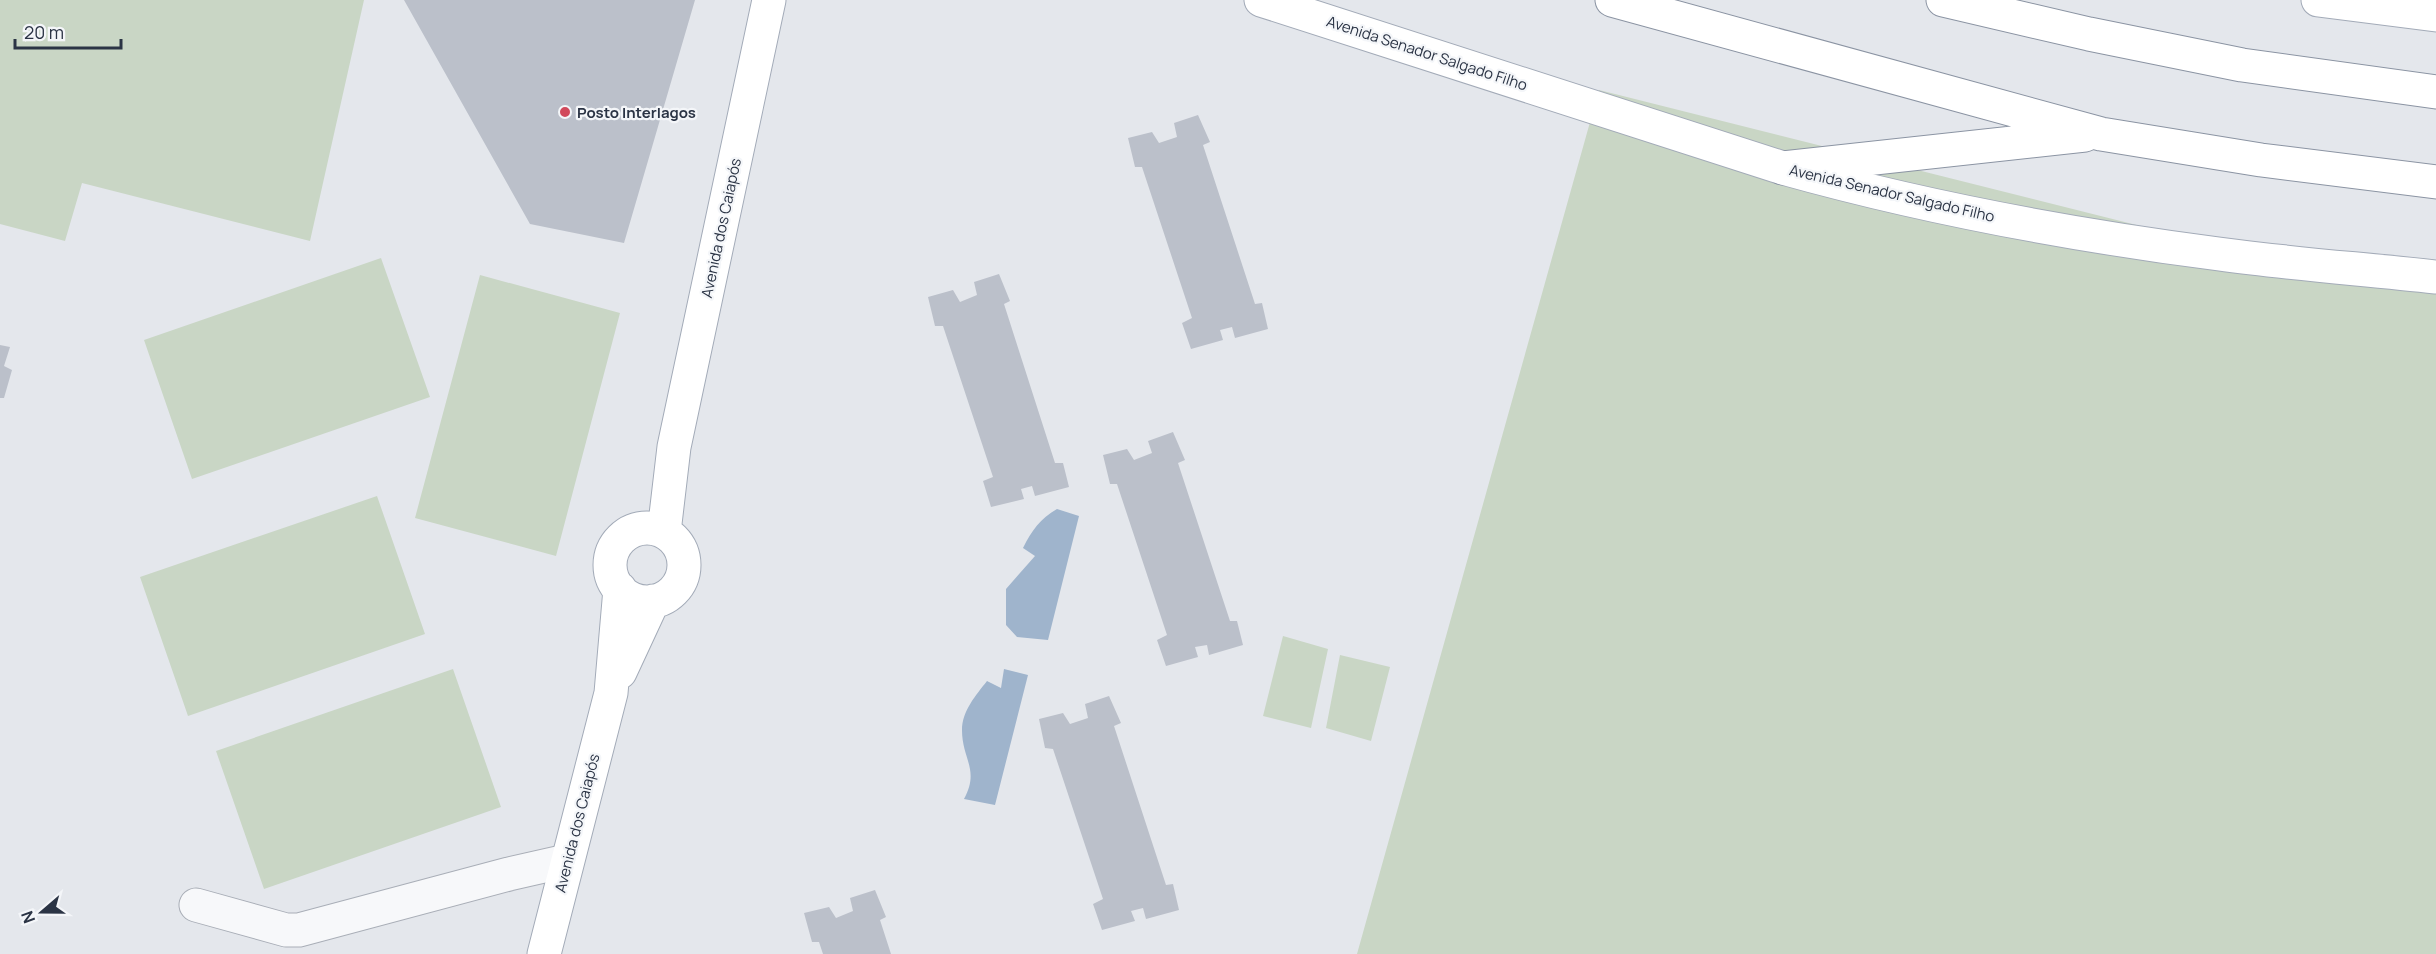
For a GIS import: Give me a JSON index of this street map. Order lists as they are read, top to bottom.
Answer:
{
  "streets": {
    "main road": ["Avenida Senador Salgado Filho", "Avenida dos Caiapós"]
  },
  "places": ["Posto Interlagos"],
  "scale_bar": "20 m",
  "north": "left"
}
